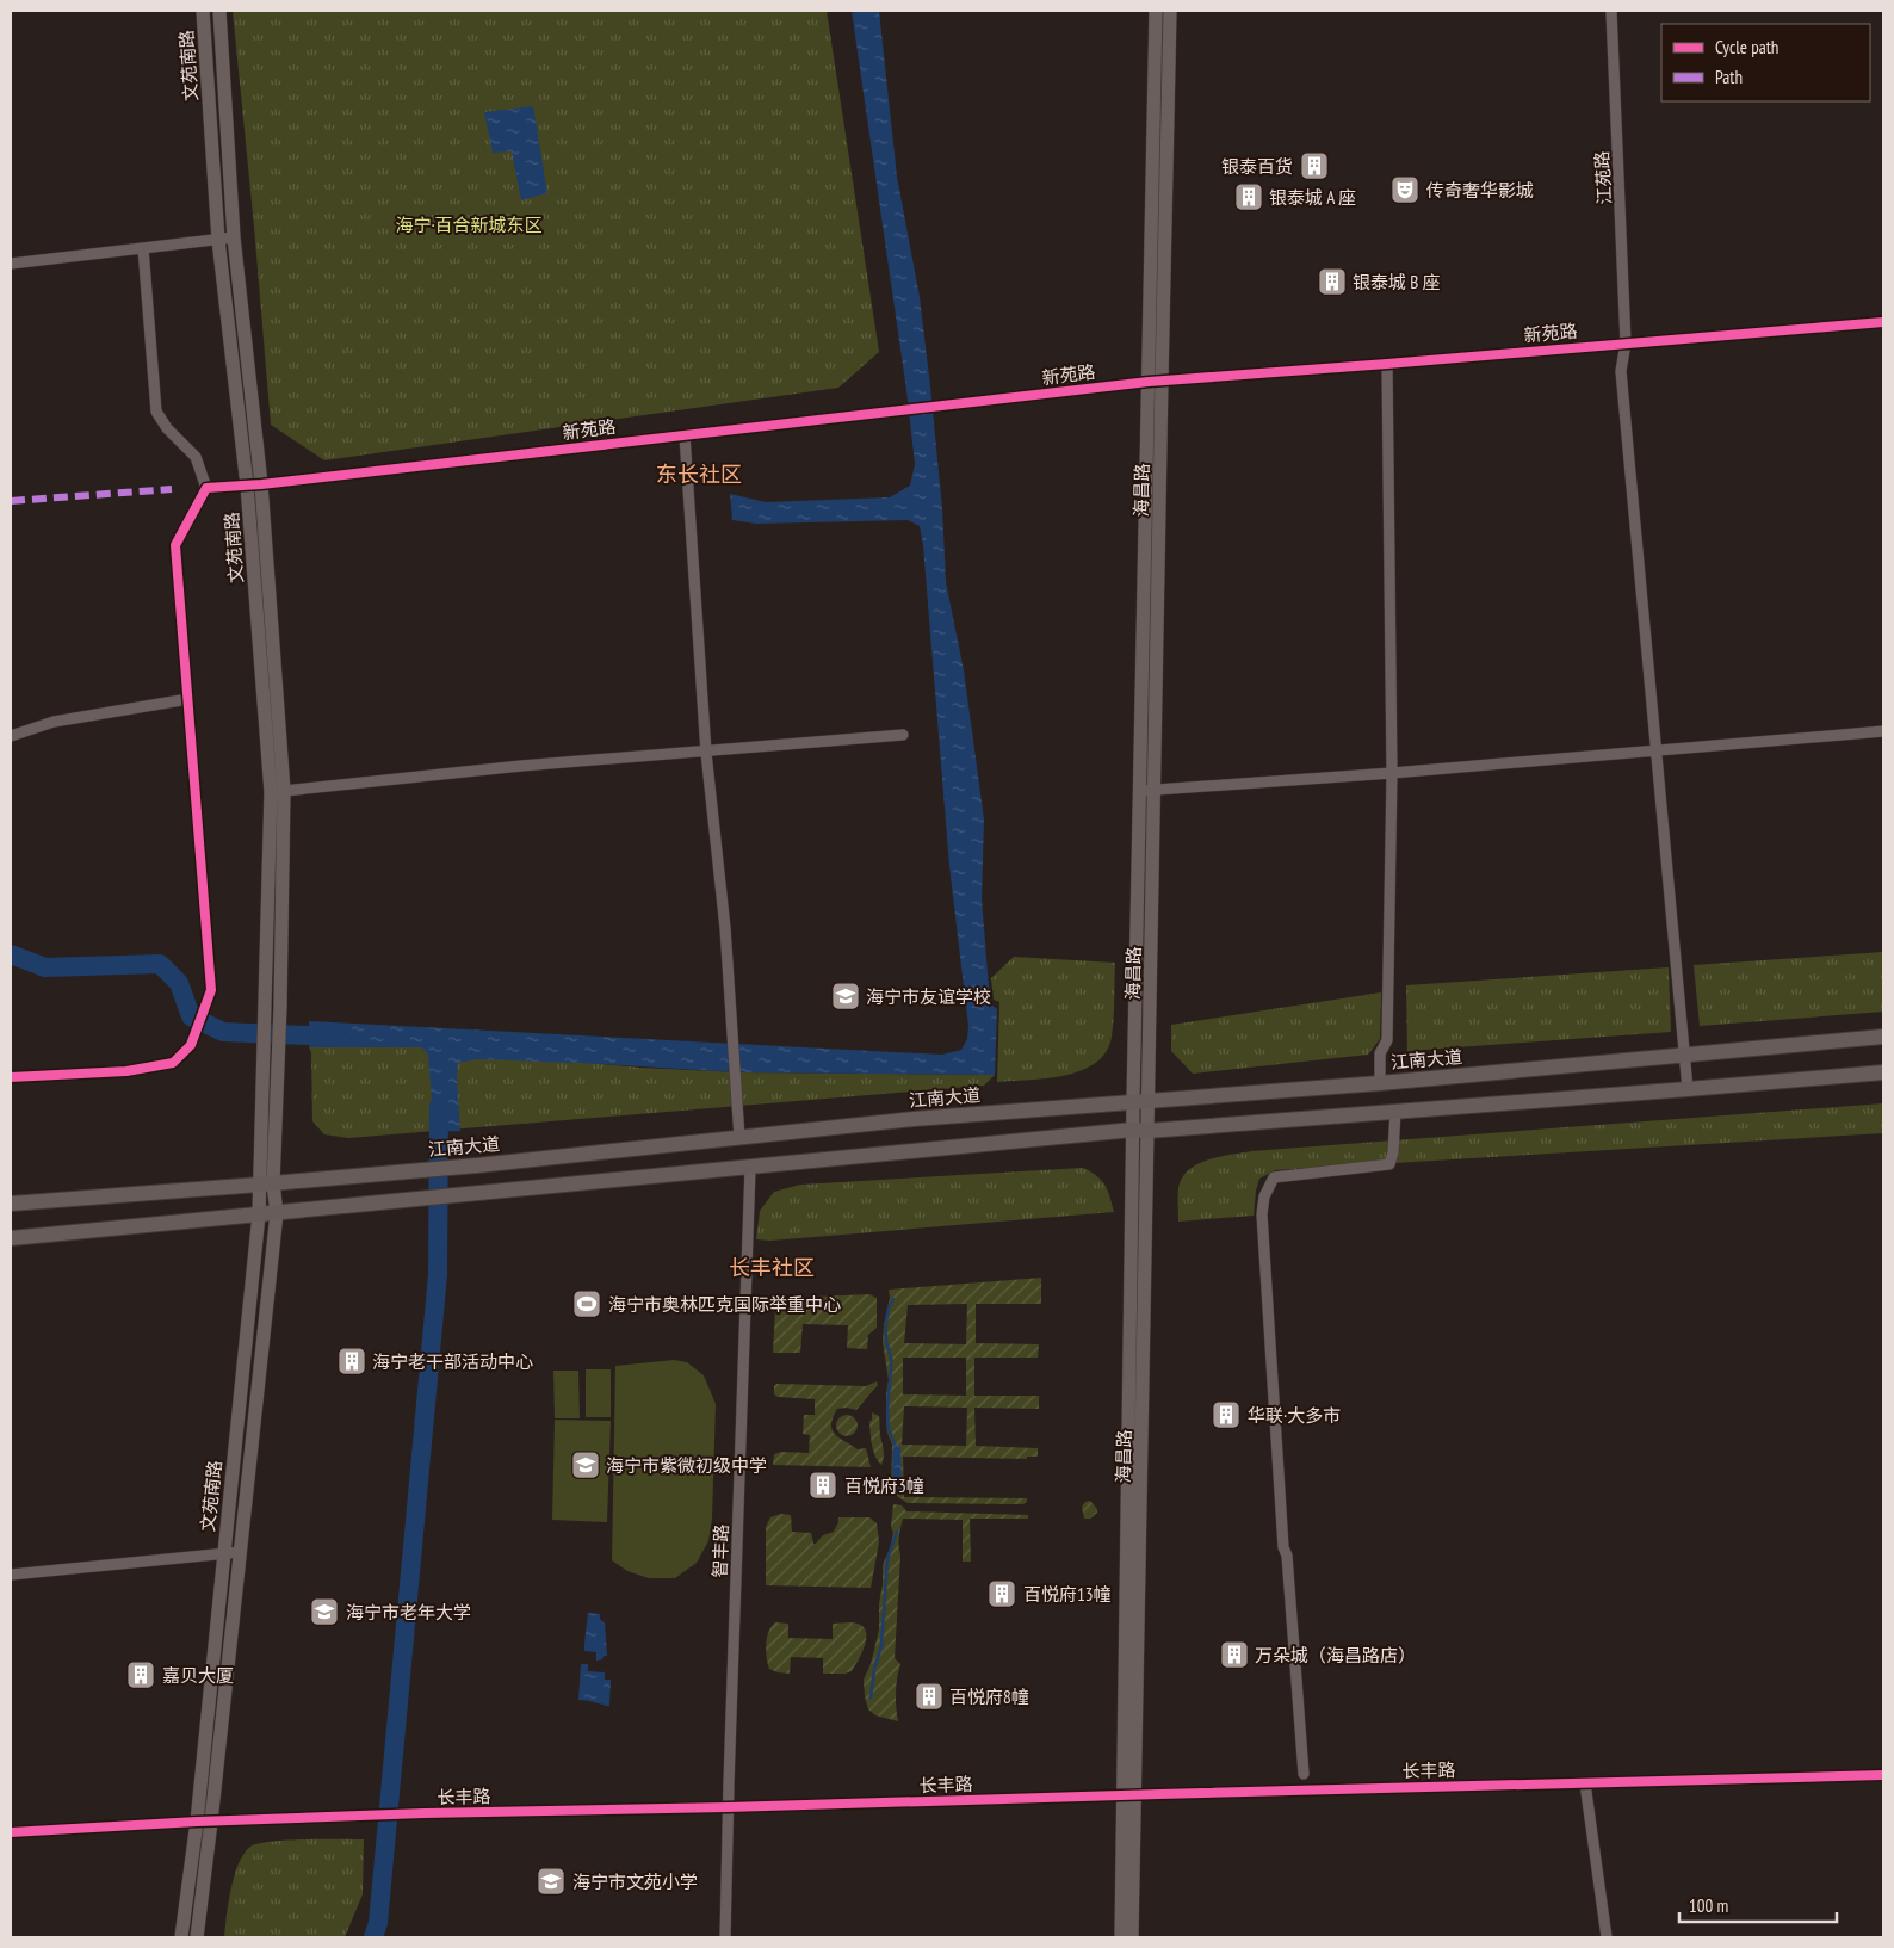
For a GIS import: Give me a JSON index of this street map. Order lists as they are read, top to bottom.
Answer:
{
  "streets": {
    "highway": ["江南大道"],
    "main road": ["文苑南路", "海昌路"],
    "street": [
      "江苑路",
      "新苑路",
      "智丰路",
      "长丰路"
    ]
  },
  "crossings": [
    ["文苑南路", "新苑路"],
    ["文苑南路", "江南大道"],
    ["文苑南路", "长丰路"],
    ["江苑路", "新苑路"],
    ["江苑路", "江南大道"],
    ["新苑路", "海昌路"],
    ["海昌路", "江南大道"],
    ["海昌路", "长丰路"],
    ["智丰路", "长丰路"]
  ],
  "districts": ["东长社区", "长丰社区"],
  "parks": ["海宁·百合新城东区"],
  "places": {
    "building": [
      "银泰百货",
      "银泰城 A 座",
      "银泰城 B 座",
      "海宁老干部活动中心",
      "华联·大多市",
      "百悦府3幢",
      "百悦府13幢",
      "万朵城（海昌路店）",
      "嘉贝大厦",
      "百悦府8幢"
    ],
    "theatre": ["传奇奢华影城"],
    "school or university": [
      "海宁市友谊学校",
      "海宁市紫微初级中学",
      "海宁市老年大学",
      "海宁市文苑小学"
    ],
    "sports": ["海宁市奥林匹克国际举重中心"]
  },
  "legend": ["Cycle path", "Path"],
  "scale_bar": "100 m"
}
